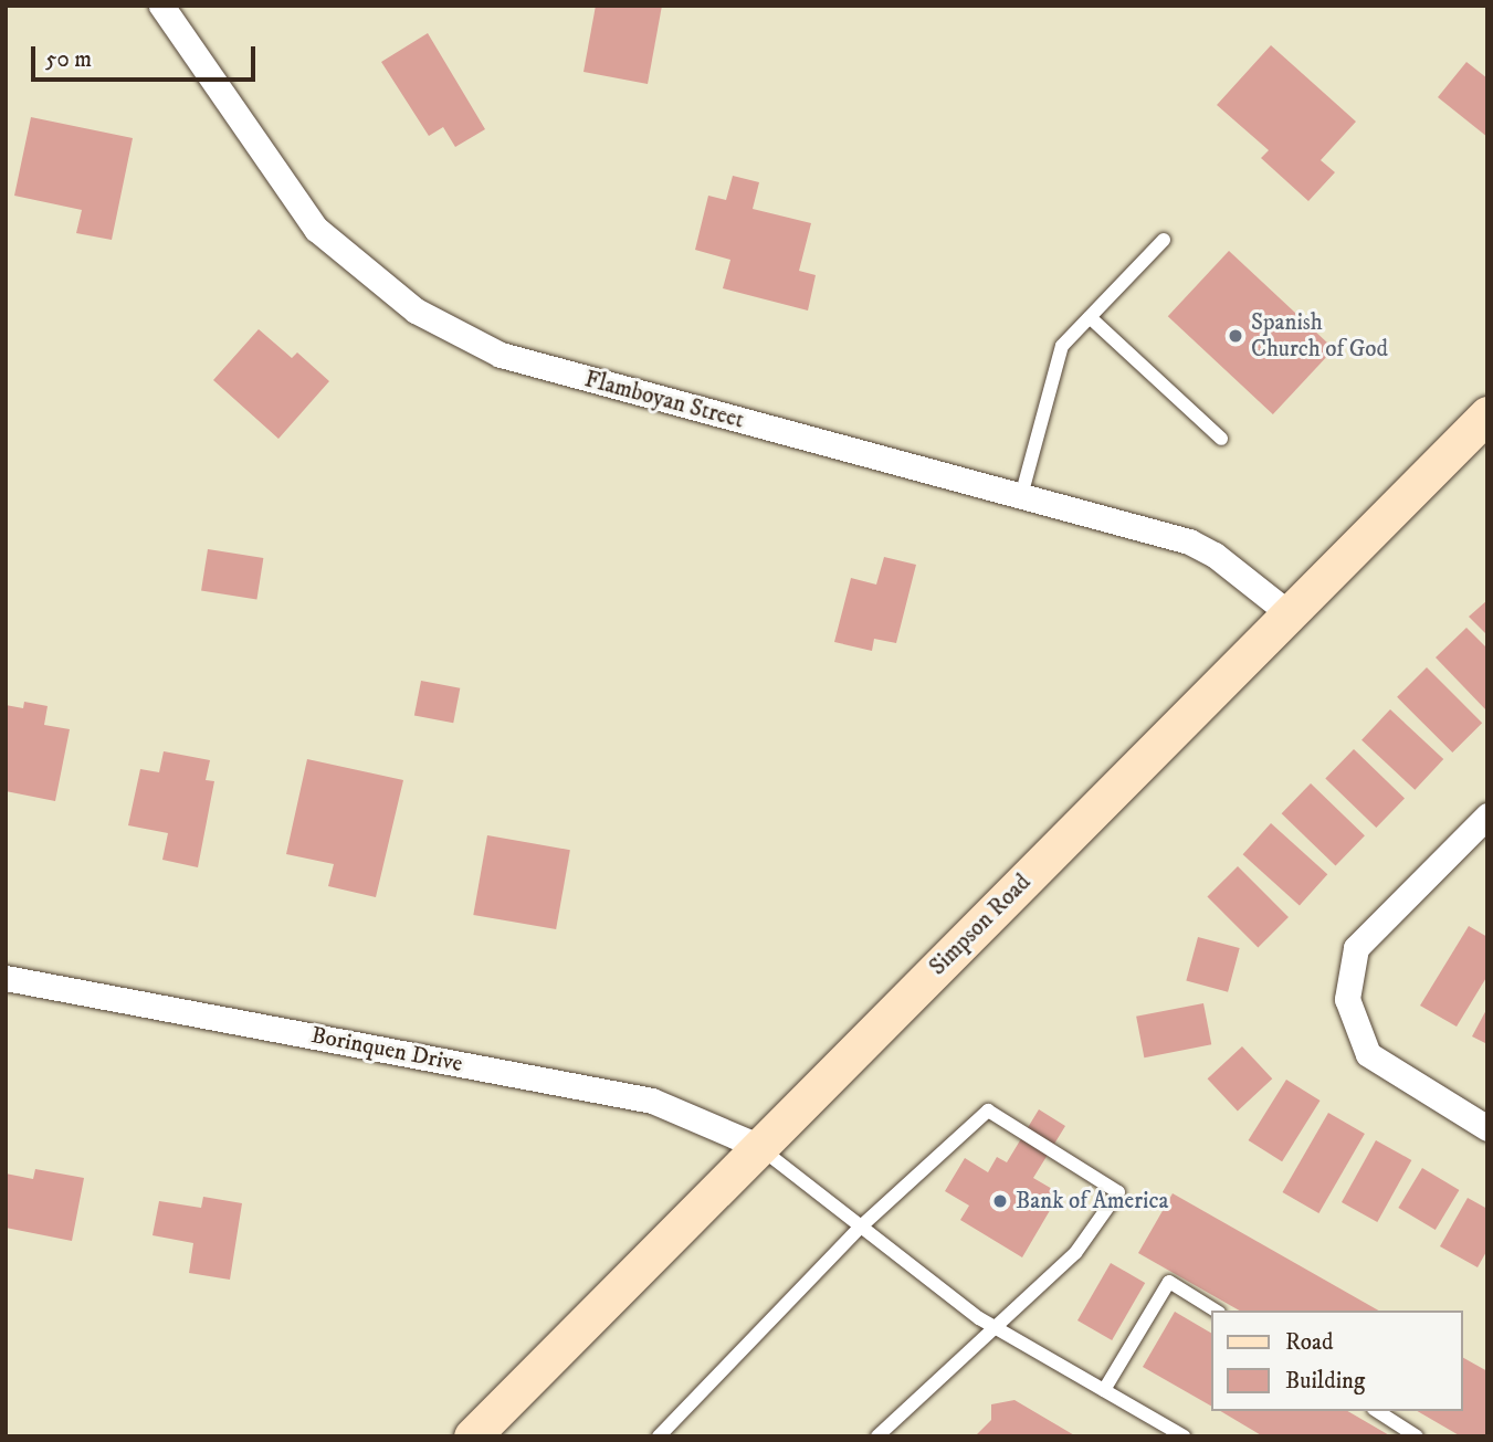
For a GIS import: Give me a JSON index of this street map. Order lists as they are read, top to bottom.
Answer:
{
  "streets": {
    "main road": ["Simpson Road"],
    "street": ["Flamboyan Street", "Borinquen Drive"]
  },
  "crossings": [
    ["Flamboyan Street", "Simpson Road"],
    ["Simpson Road", "Borinquen Drive"]
  ],
  "places": ["Spanish Church of God", "Bank of America"],
  "legend": ["Road", "Building"],
  "scale_bar": "50 m"
}
